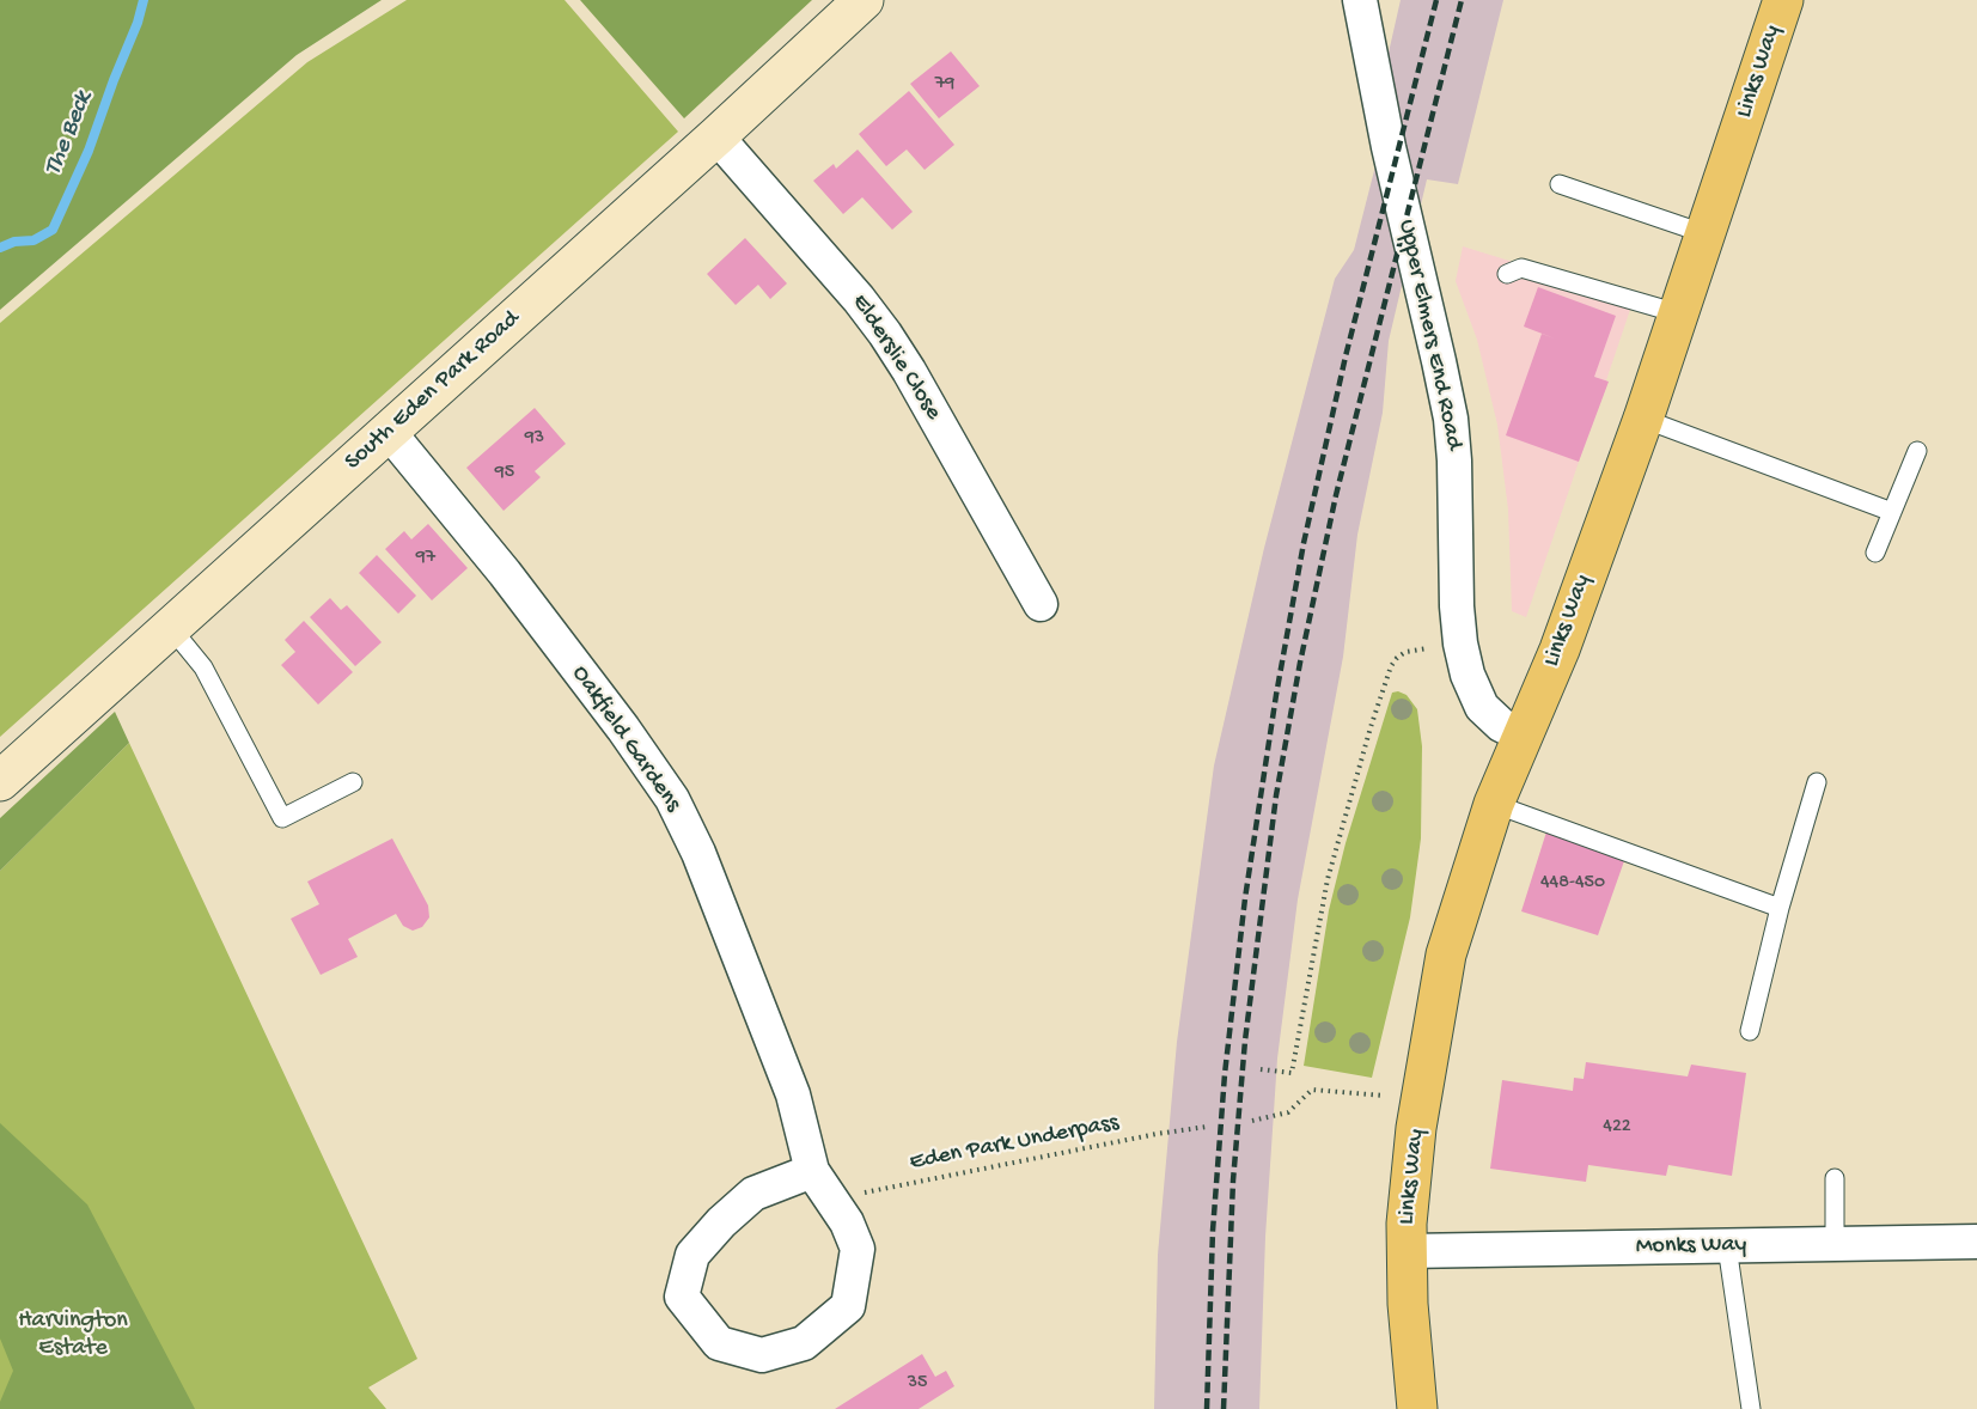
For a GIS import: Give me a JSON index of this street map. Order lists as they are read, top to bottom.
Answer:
{
  "streets": {
    "main road": ["Links Way", "South Eden Park Road"],
    "street": [
      "Upper Elmers End Road",
      "Elderslie Close",
      "Oakfield Gardens",
      "Monks Way"
    ],
    "path": ["Eden Park Underpass"]
  },
  "crossings": [
    ["Links Way", "Upper Elmers End Road"],
    ["Links Way", "Monks Way"],
    ["Elderslie Close", "South Eden Park Road"],
    ["South Eden Park Road", "Oakfield Gardens"],
    ["Oakfield Gardens", "Eden Park Underpass"]
  ],
  "water": ["The Beck"],
  "parks": ["Harvington Estate"],
  "house_numbers": [
    "79",
    "93",
    "95",
    "97",
    "448-450",
    "422",
    "35"
  ]
}
